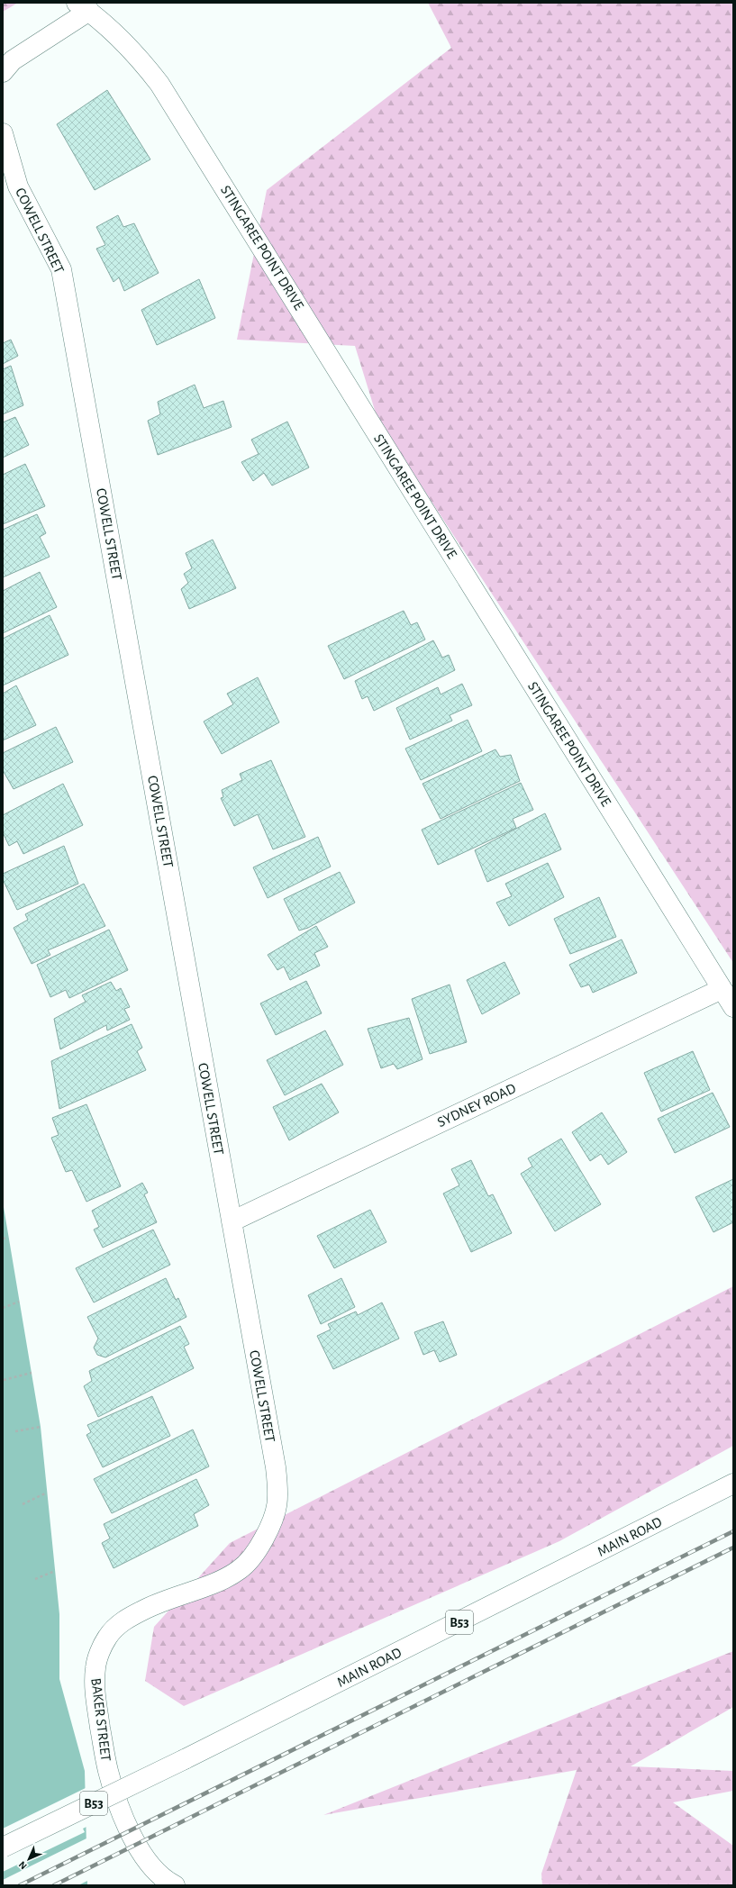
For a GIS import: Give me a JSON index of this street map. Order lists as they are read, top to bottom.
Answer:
{
  "streets": {
    "street": [
      "COWELL STREET",
      "STINGAREE POINT DRIVE",
      "SYDNEY ROAD",
      "MAIN ROAD",
      "B53",
      "BAKER STREET"
    ]
  },
  "crossings": [
    ["COWELL STREET", "SYDNEY ROAD"],
    ["COWELL STREET", "BAKER STREET"],
    ["STINGAREE POINT DRIVE", "SYDNEY ROAD"]
  ],
  "north": "bottom left"
}
